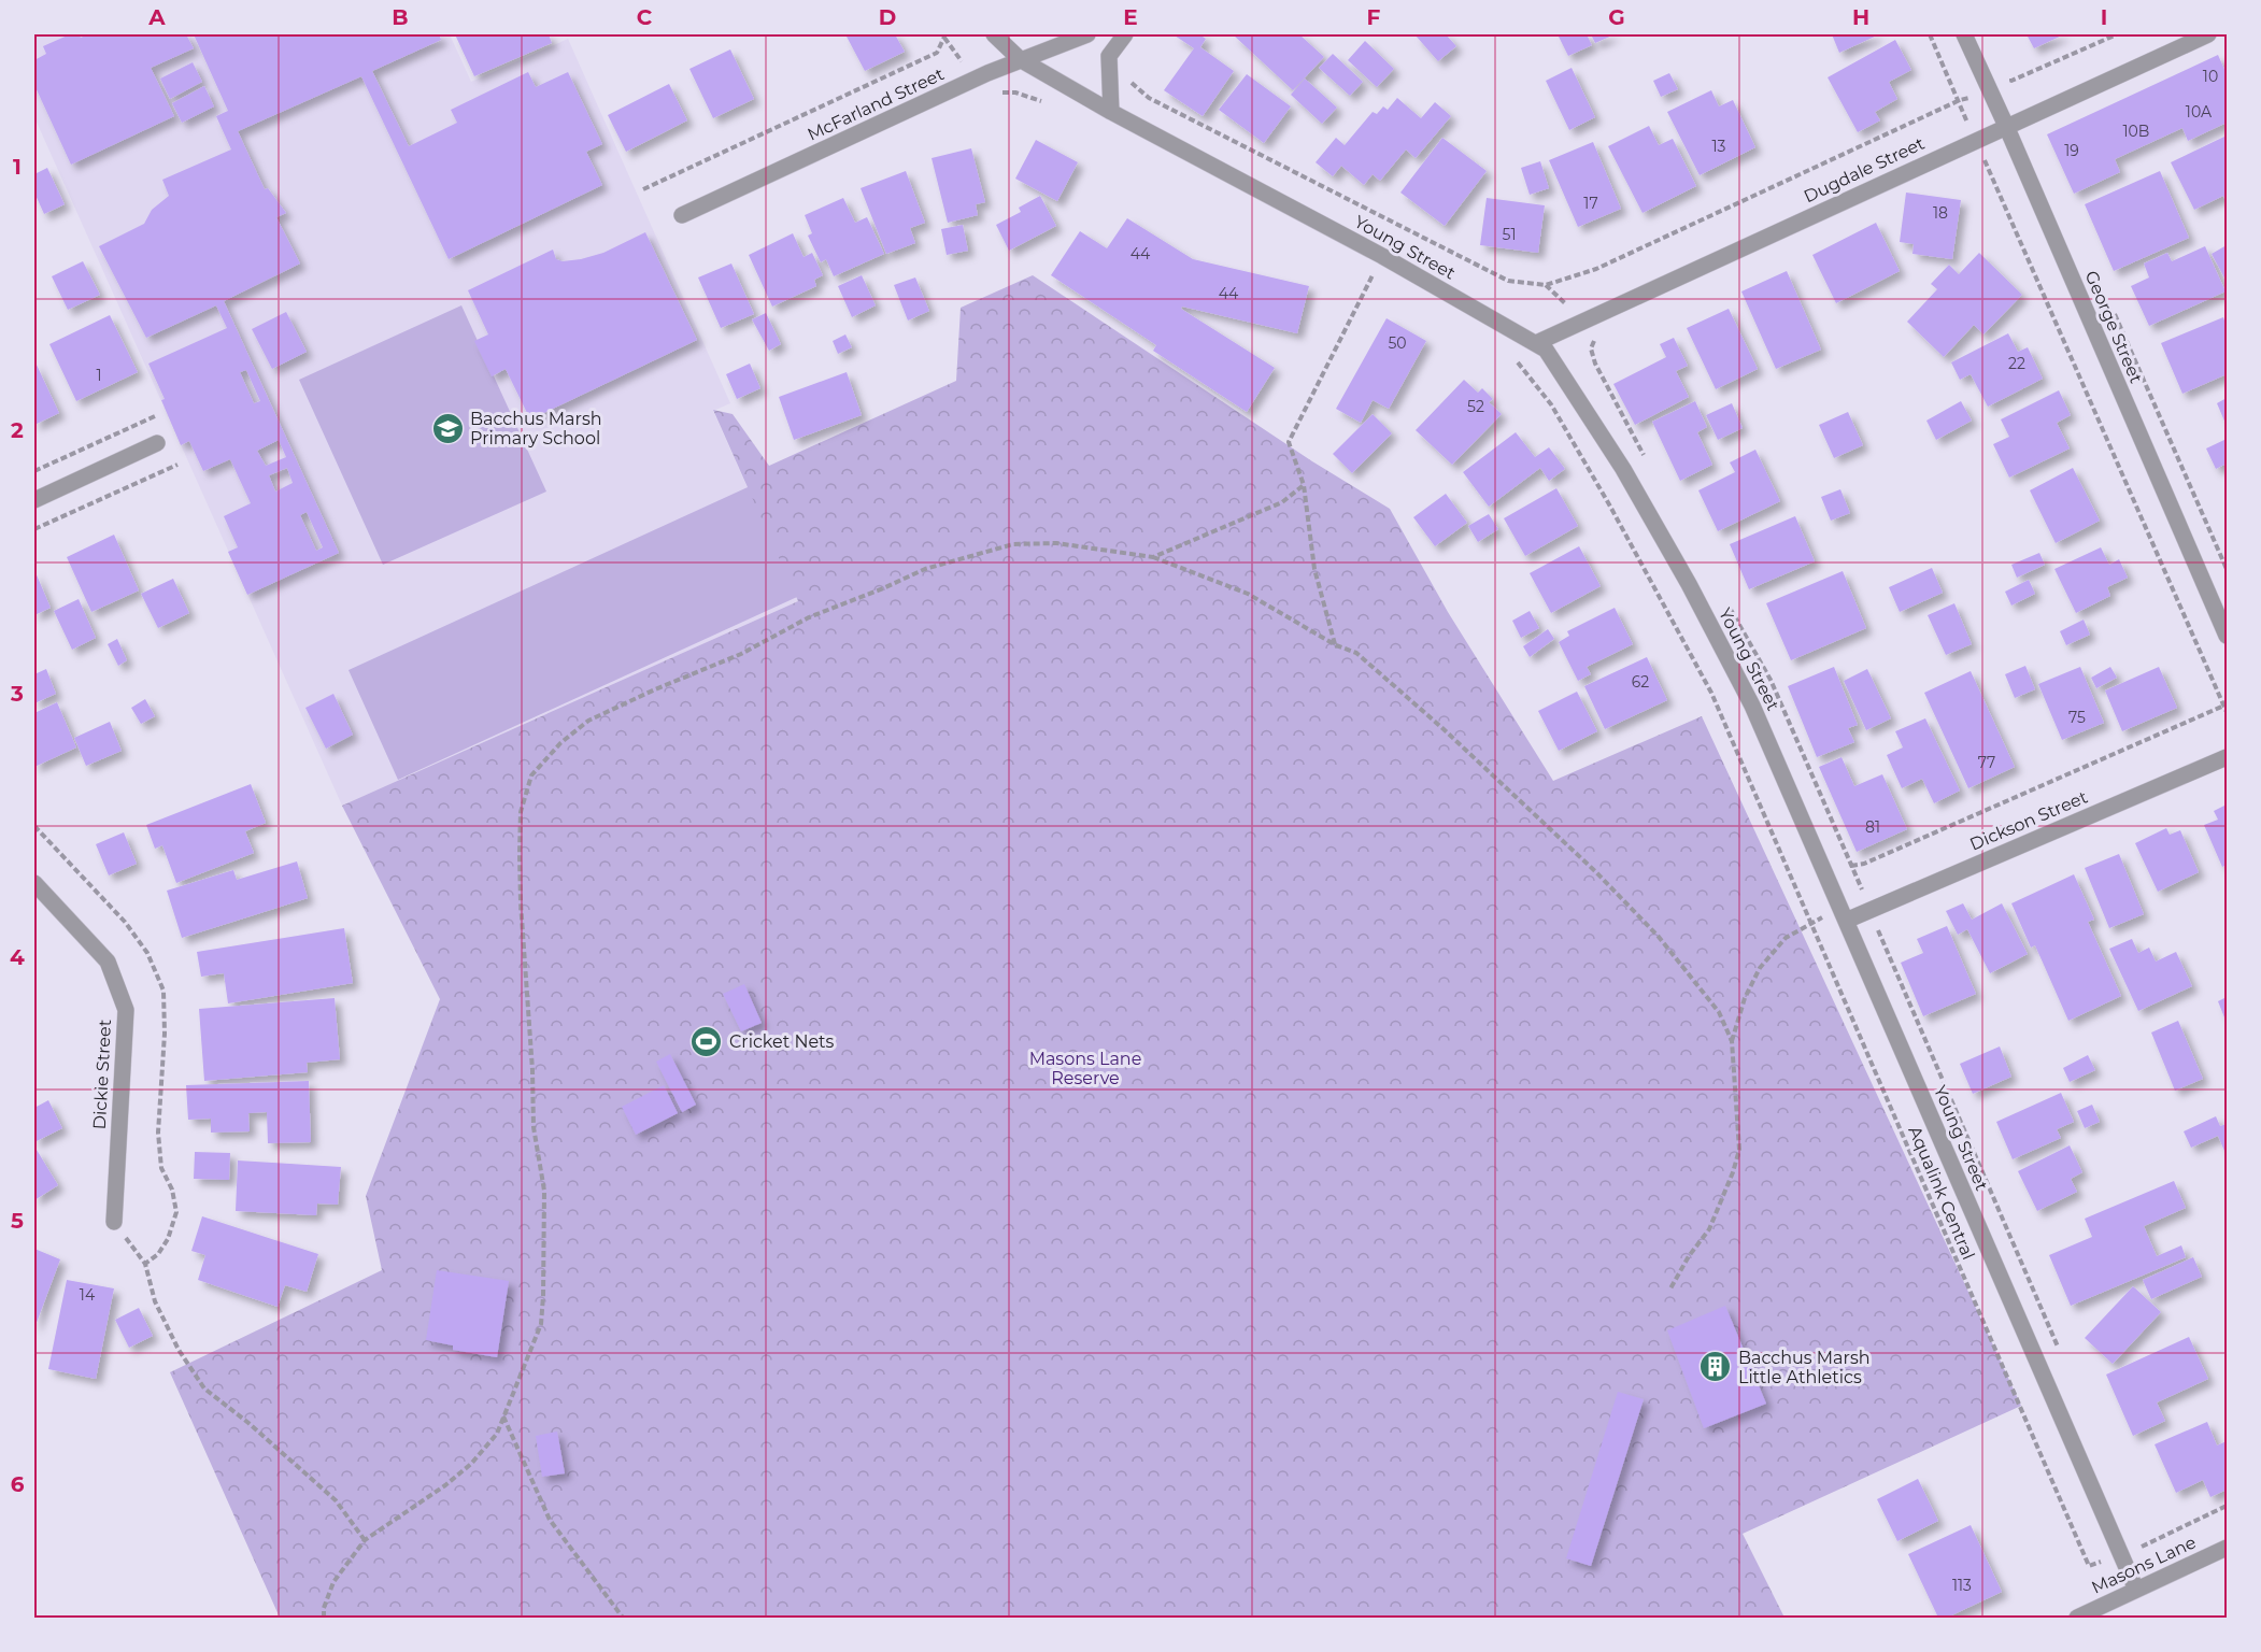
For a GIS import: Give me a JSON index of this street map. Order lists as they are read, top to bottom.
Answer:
{
  "streets": {
    "street": [
      "McFarland Street",
      "Dugdale Street",
      "Young Street",
      "George Street",
      "Dickson Street",
      "Dickie Street",
      "Masons Lane"
    ],
    "path": ["Aqualink Central"]
  },
  "crossings": [
    ["McFarland Street", "Young Street"],
    ["Dugdale Street", "Young Street"],
    ["Dugdale Street", "George Street"],
    ["Young Street", "Dickson Street"],
    ["Young Street", "Aqualink Central"],
    ["Young Street", "Masons Lane"]
  ],
  "parks": ["Masons Lane Reserve"],
  "places": {
    "school or university": ["Bacchus Marsh Primary School"],
    "sports": ["Cricket Nets"],
    "building": ["Bacchus Marsh Little Athletics"]
  },
  "house_numbers": [
    "10",
    "10A",
    "10B",
    "13",
    "19",
    "17",
    "18",
    "51",
    "44",
    "44",
    "50",
    "22",
    "1",
    "52",
    "62",
    "75",
    "77",
    "81",
    "14",
    "113"
  ],
  "grid": {
    "columns": [
      "A",
      "B",
      "C",
      "D",
      "E",
      "F",
      "G",
      "H",
      "I"
    ],
    "rows": [
      "1",
      "2",
      "3",
      "4",
      "5",
      "6"
    ]
  }
}
